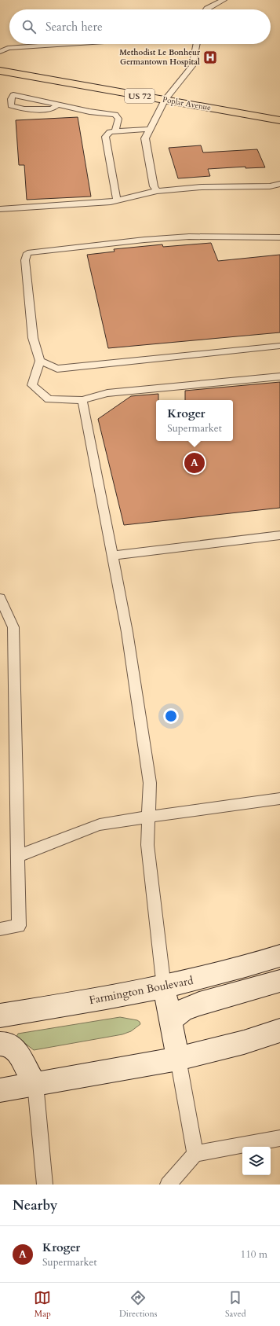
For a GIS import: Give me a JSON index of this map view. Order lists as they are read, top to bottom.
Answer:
{
  "streets": {
    "main road": ["US 72", "Poplar Avenue", "Farmington Boulevard"]
  },
  "places": {
    "hospital": ["Methodist Le Bonheur Germantown Hospital"]
  },
  "page": {
    "search": "Search here",
    "popup": ["Kroger", "Supermarket"],
    "pins": "A",
    "heading": "Nearby",
    "list": [
      {
        "mark": "A",
        "name": "Kroger",
        "note": "Supermarket",
        "value": "110 m"
      }
    ],
    "nav": ["Map", "Directions", "Saved"]
  }
}
